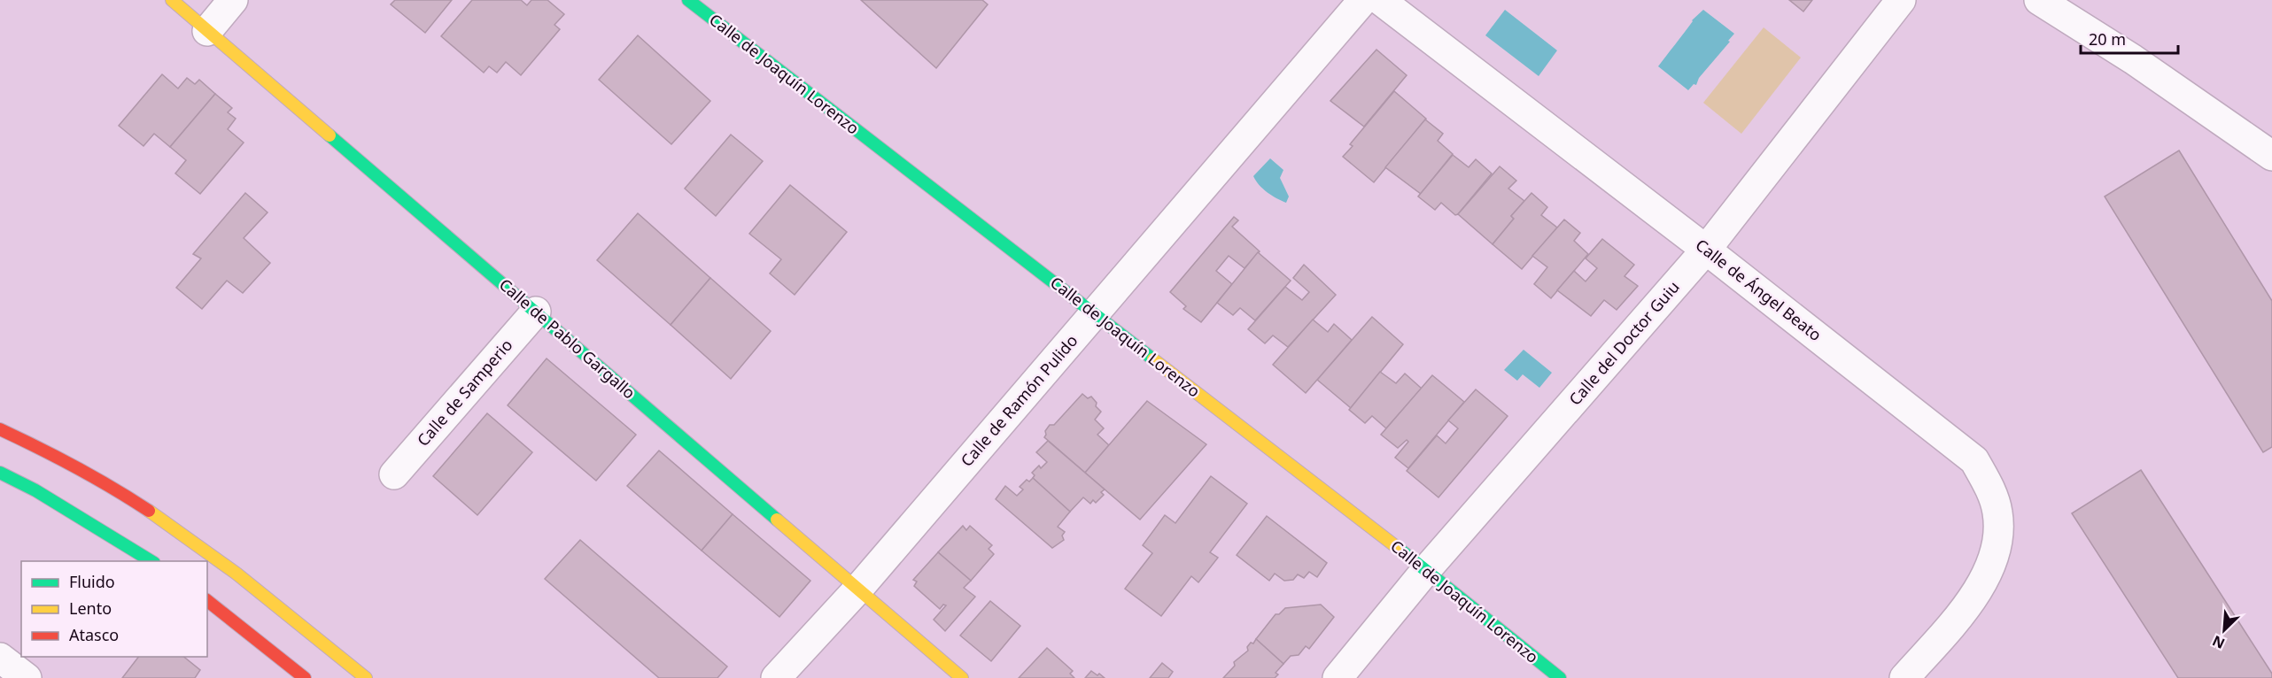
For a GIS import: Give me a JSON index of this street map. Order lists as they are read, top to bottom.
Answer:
{
  "streets": {
    "street": [
      "Calle de Joaquín Lorenzo",
      "Calle de Ángel Beato",
      "Calle de Pablo Gargallo",
      "Calle del Doctor Guiu",
      "Calle de Samperio",
      "Calle de Ramón Pulido"
    ]
  },
  "crossings": [
    ["Calle de Joaquín Lorenzo", "Calle del Doctor Guiu"],
    ["Calle de Joaquín Lorenzo", "Calle de Ramón Pulido"],
    ["Calle de Ángel Beato", "Calle del Doctor Guiu"],
    ["Calle de Pablo Gargallo", "Calle de Samperio"],
    ["Calle de Pablo Gargallo", "Calle de Ramón Pulido"]
  ],
  "legend": ["Fluido", "Lento", "Atasco"],
  "scale_bar": "20 m",
  "north": "bottom left"
}
